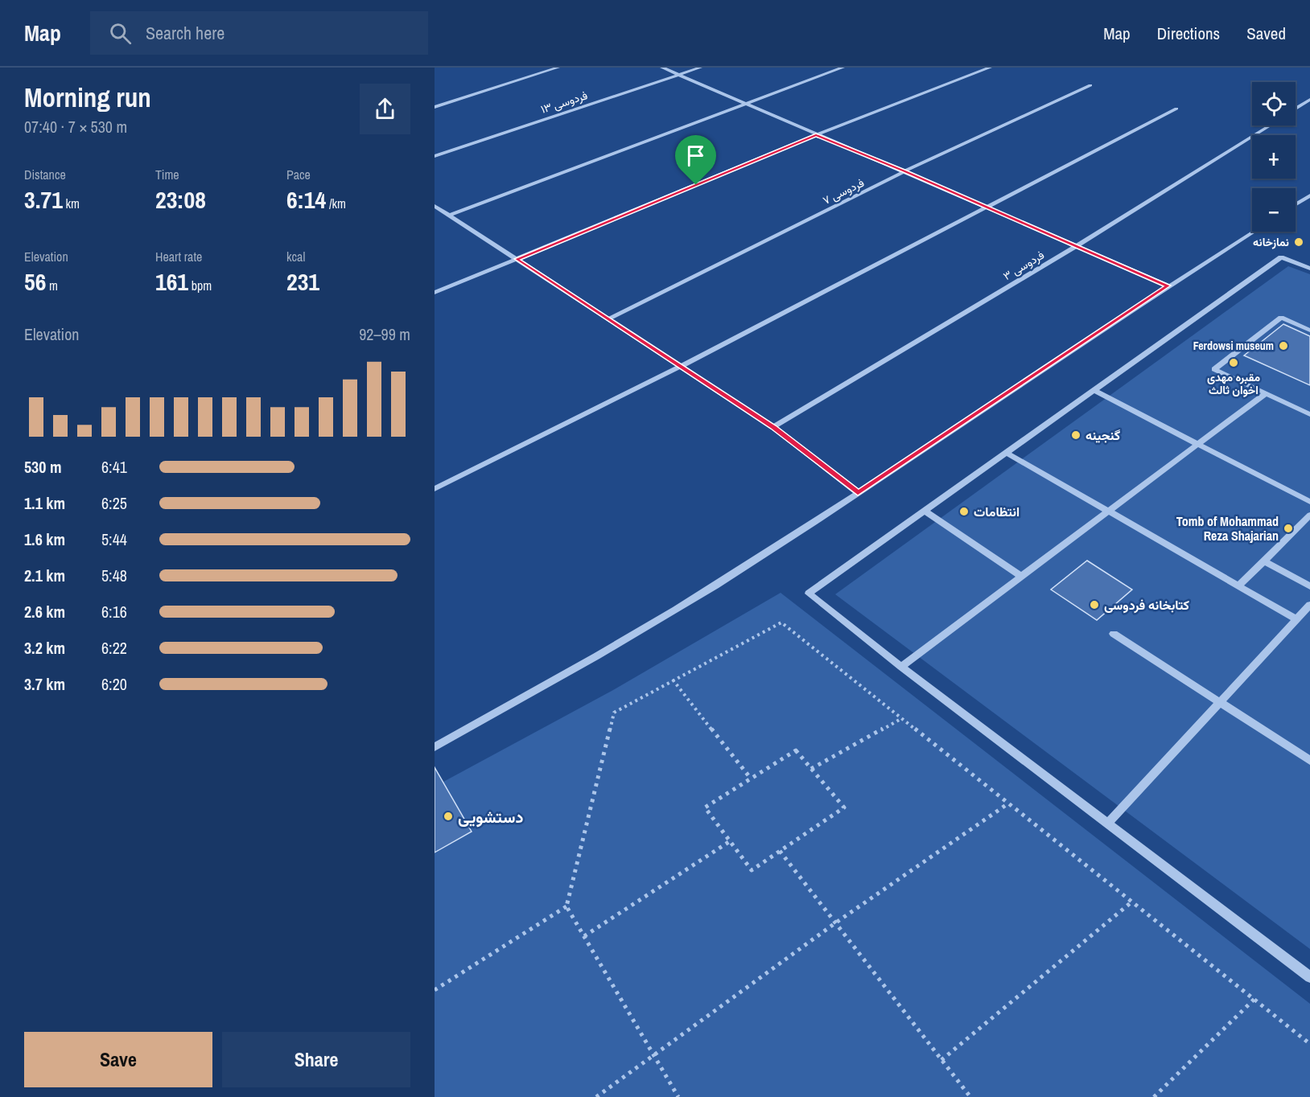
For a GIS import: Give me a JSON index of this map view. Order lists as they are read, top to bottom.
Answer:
{
  "streets": {
    "street": ["فردوسی ۱۳", "فردوسی ۷", "فردوسی ۳"]
  },
  "places": [
    "نمازخانه",
    "Ferdowsi museum",
    "مقبره مهدی اخوان ثالث",
    "گنجینه",
    "انتظامات",
    "Tomb of Mohammad Reza Shajarian",
    "کتابخانه فردوسی",
    "دستشویی"
  ],
  "page": {
    "header": "Map",
    "search": "Search here",
    "nav": ["Map", "Directions", "Saved"],
    "heading": ["Morning run", "07:40 · 7 × 530 m"],
    "map_buttons": ["+", "−"],
    "stats": [
      ["Distance", "3.71 km"],
      ["Time", "23:08"],
      ["Pace", "6:14 /km"],
      ["Elevation", "56 m"],
      ["Heart rate", "161 bpm"],
      ["kcal", "231"]
    ],
    "chart": ["Elevation", "92–99 m"],
    "list": [
      {
        "name": "530 m",
        "note": "6:41"
      },
      {
        "name": "1.1 km",
        "note": "6:25"
      },
      {
        "name": "1.6 km",
        "note": "5:44"
      },
      {
        "name": "2.1 km",
        "note": "5:48"
      },
      {
        "name": "2.6 km",
        "note": "6:16"
      },
      {
        "name": "3.2 km",
        "note": "6:22"
      },
      {
        "name": "3.7 km",
        "note": "6:20"
      }
    ],
    "buttons": ["Save", "Share"]
  }
}
